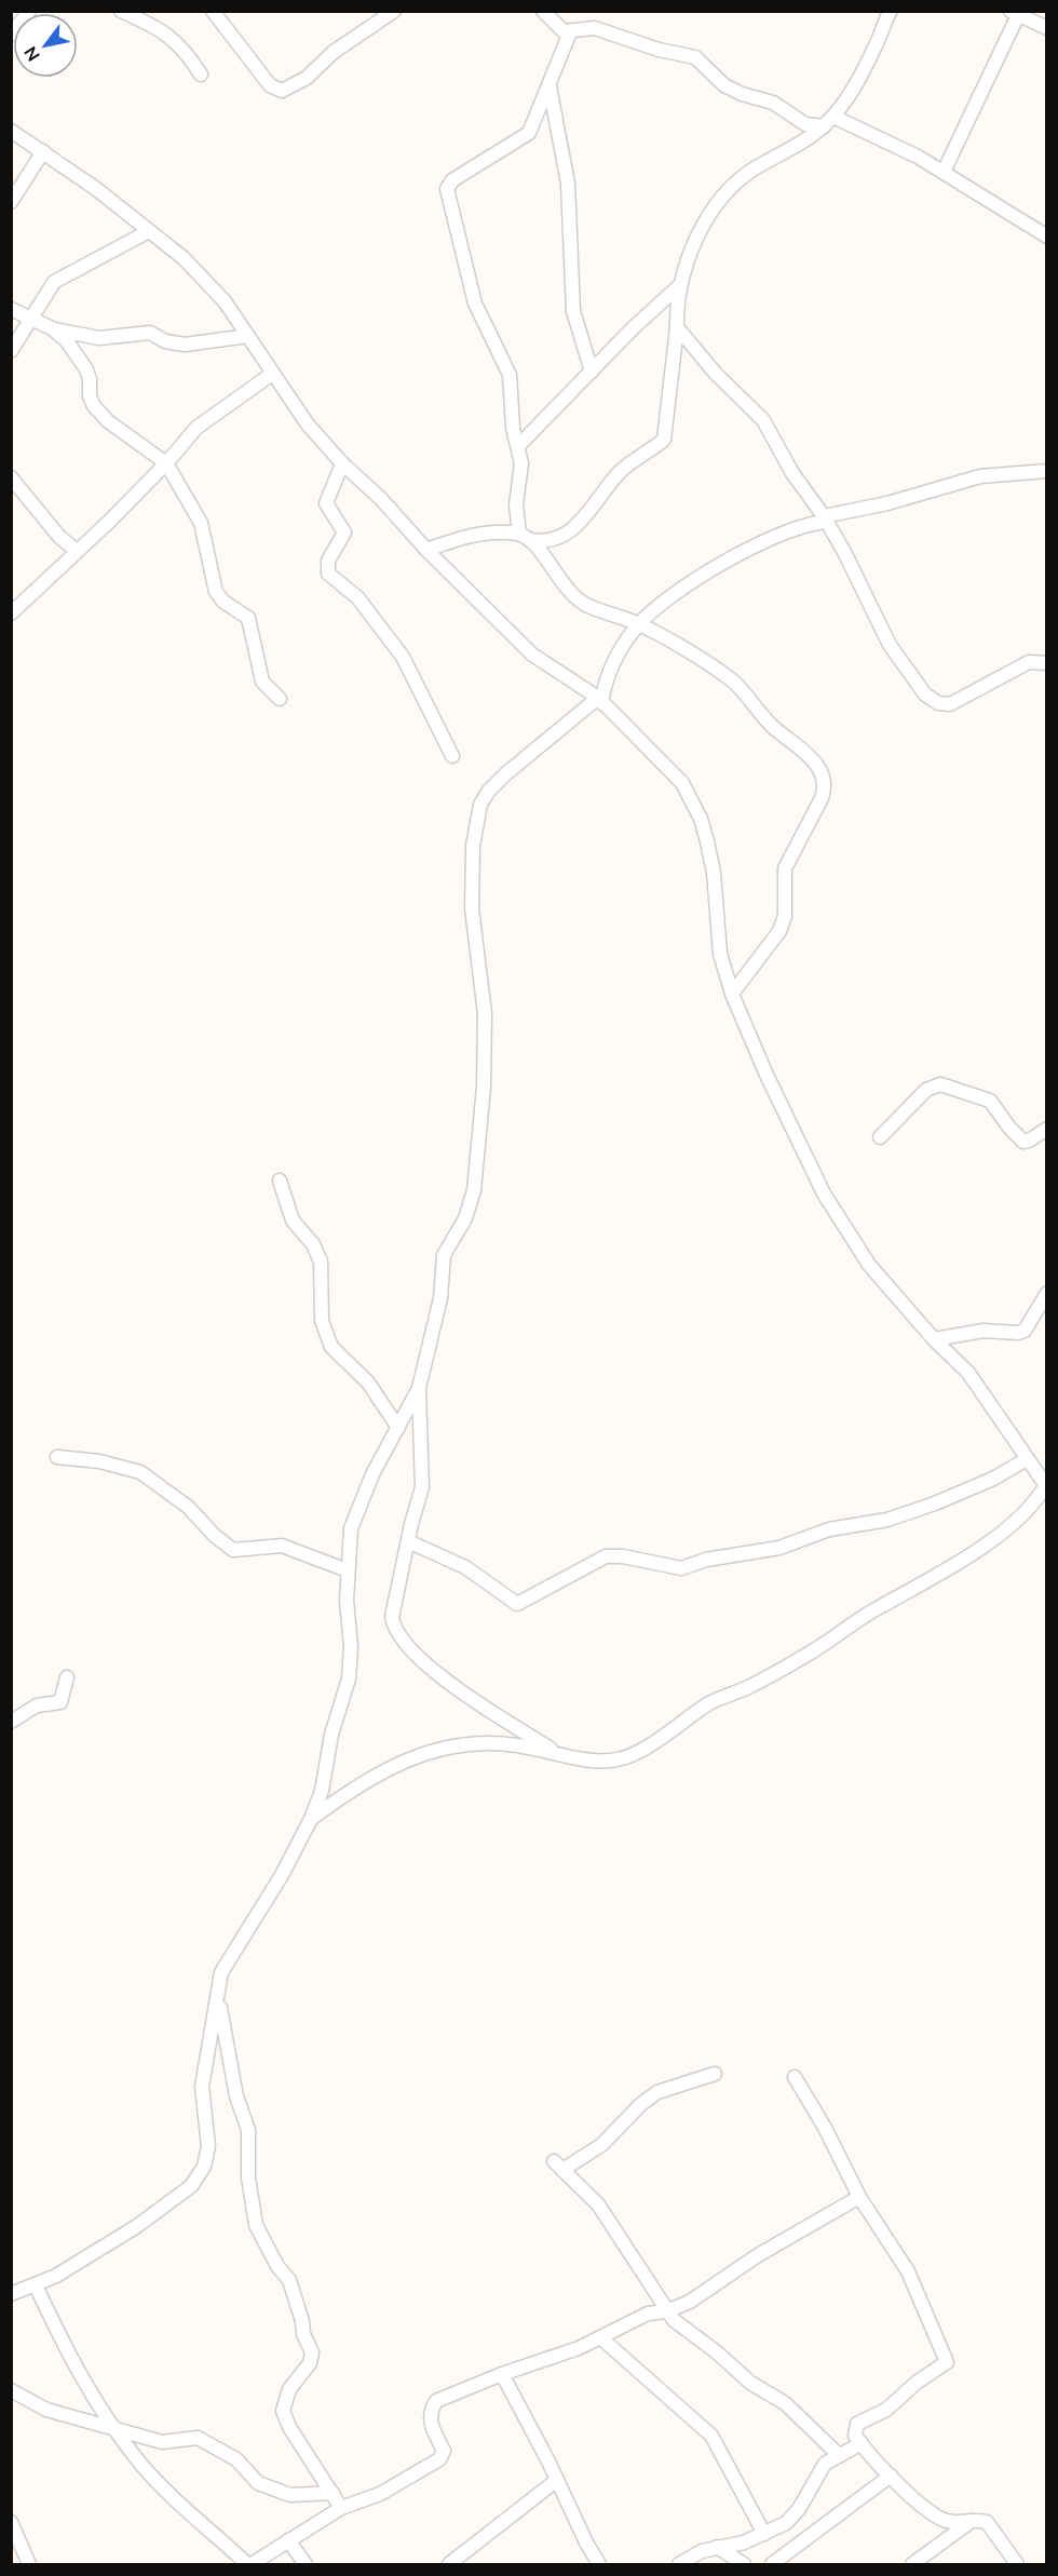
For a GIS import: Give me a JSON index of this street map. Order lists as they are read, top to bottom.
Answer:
{
  "north": "bottom left"
}
